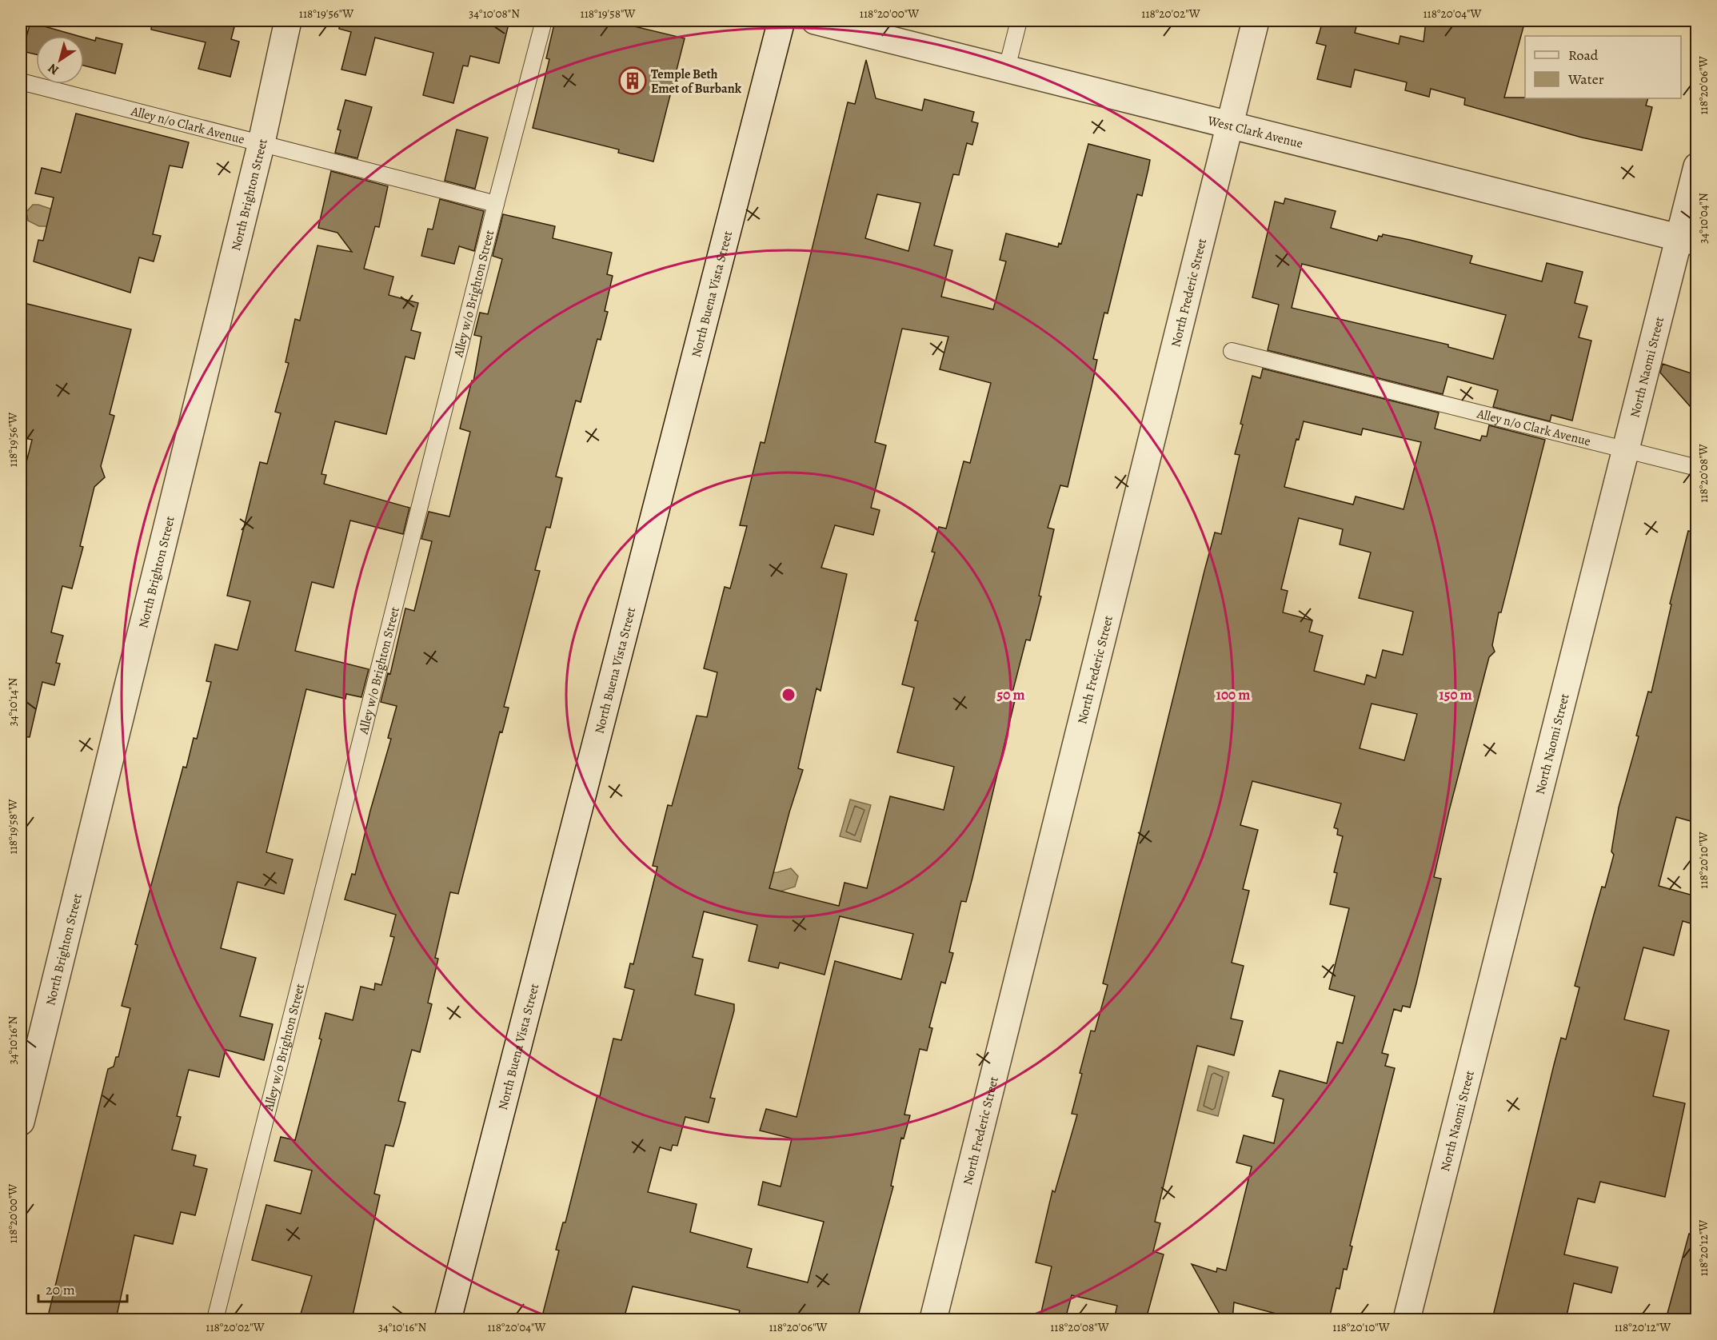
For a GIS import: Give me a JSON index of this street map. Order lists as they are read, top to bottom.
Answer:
{
  "streets": {
    "street": [
      "West Clark Avenue",
      "North Brighton Street",
      "North Frederic Street",
      "North Buena Vista Street",
      "North Naomi Street"
    ],
    "lane": ["Alley n/o Clark Avenue", "Alley w/o Brighton Street"]
  },
  "crossings": [
    ["Alley n/o Clark Avenue", "North Brighton Street"],
    ["Alley n/o Clark Avenue", "Alley w/o Brighton Street"],
    ["Alley n/o Clark Avenue", "North Naomi Street"],
    ["West Clark Avenue", "North Frederic Street"],
    ["West Clark Avenue", "North Naomi Street"]
  ],
  "places": {
    "building": ["Temple Beth Emet of Burbank"]
  },
  "legend": ["Road", "Water"],
  "scale_bar": "20 m",
  "north": "bottom left",
  "coordinates": [
    "118°19'56\"W",
    "34°10'08\"N",
    "118°19'58\"W",
    "118°20'00\"W",
    "118°20'02\"W",
    "118°20'04\"W",
    "118°20'06\"W",
    "34°10'04\"N",
    "118°20'08\"W",
    "34°10'14\"N",
    "118°20'10\"W",
    "34°10'16\"N",
    "118°20'12\"W"
  ],
  "rings": ["50 m", "100 m", "150 m"]
}
